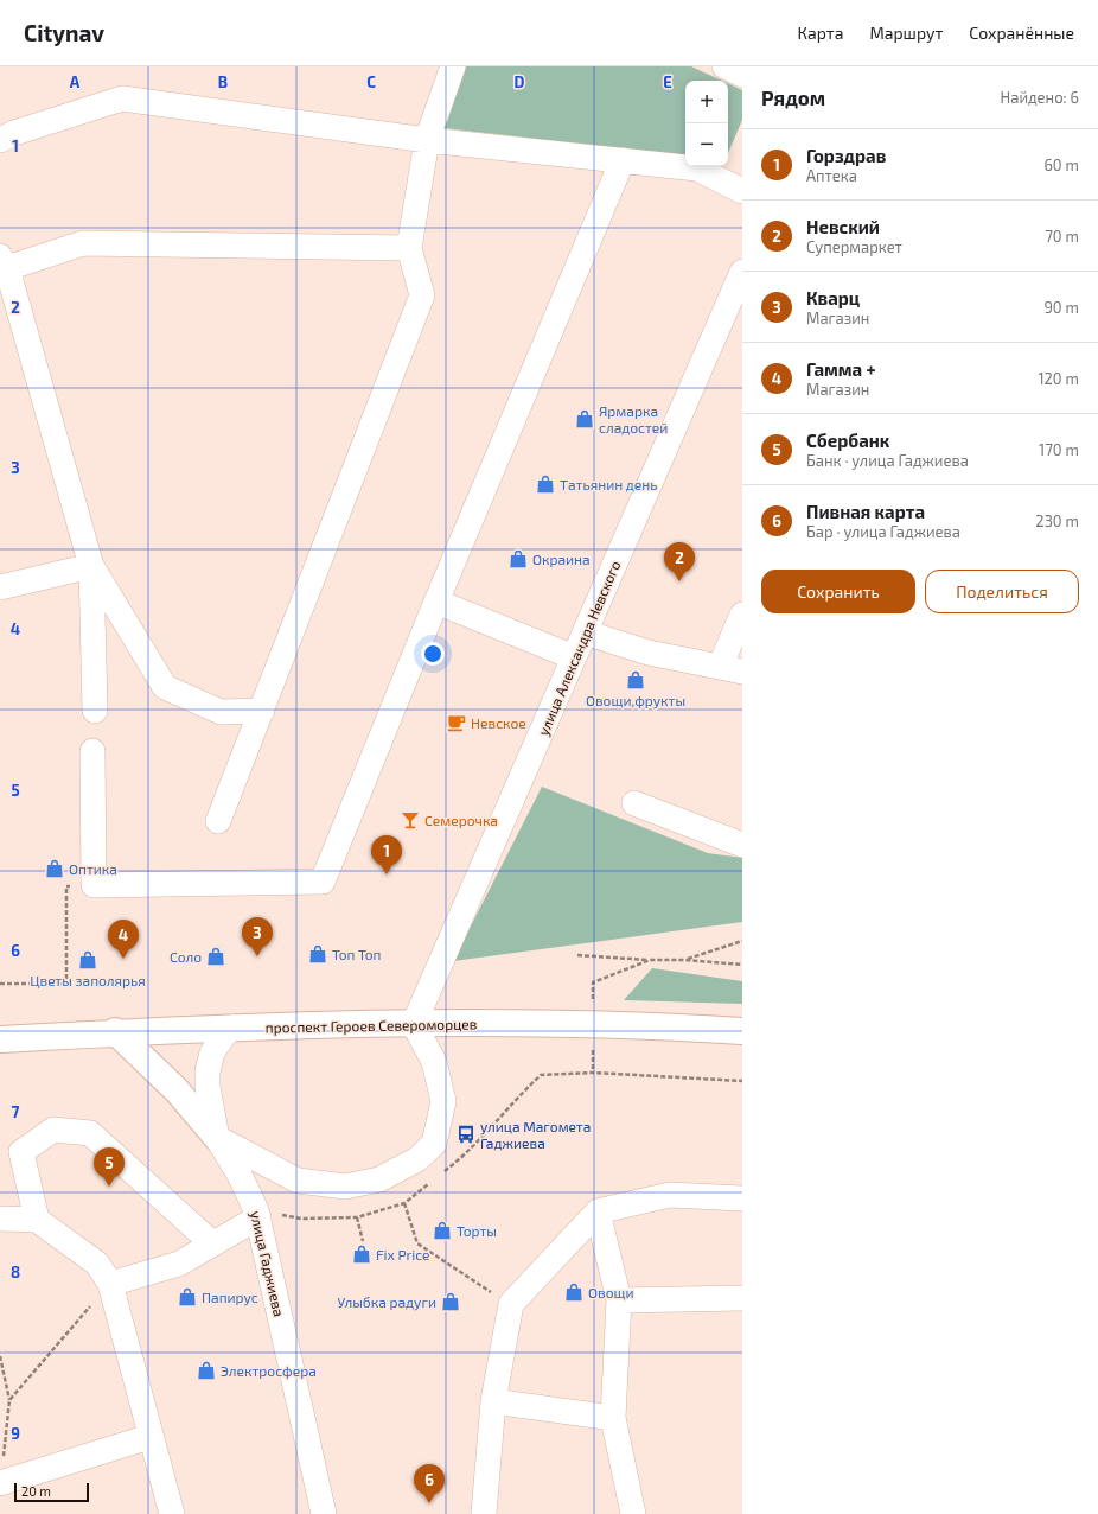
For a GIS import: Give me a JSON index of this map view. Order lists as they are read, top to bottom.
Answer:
{
  "streets": {
    "main road": ["проспект Героев Североморцев"],
    "street": ["улица Александра Невского", "улица Гаджиева"]
  },
  "crossings": [
    ["улица Александра Невского", "проспект Героев Североморцев"],
    ["проспект Героев Североморцев", "улица Гаджиева"]
  ],
  "places": {
    "shop": [
      "Ярмарка сладостей",
      "Татьянин день",
      "Окраина",
      "Овощи,фрукты",
      "Оптика",
      "Топ Топ",
      "Соло",
      "Цветы заполярья",
      "Торты",
      "Fix Price",
      "Овощи",
      "Папирус",
      "Улыбка радуги",
      "Электросфера"
    ],
    "cafe": ["Невское"],
    "bar": ["Семерочка"],
    "bus stop": ["улица Магомета Гаджиева"]
  },
  "scale_bar": "20 m",
  "page": {
    "header": "Citynav",
    "nav": ["Карта", "Маршрут", "Сохранённые"],
    "heading": ["Рядом", "Найдено: 6"],
    "map_buttons": ["+", "−"],
    "list": [
      {
        "mark": "1",
        "name": "Горздрав",
        "note": "Аптека",
        "value": "60 m"
      },
      {
        "mark": "2",
        "name": "Невский",
        "note": "Супермаркет",
        "value": "70 m"
      },
      {
        "mark": "3",
        "name": "Кварц",
        "note": "Магазин",
        "value": "90 m"
      },
      {
        "mark": "4",
        "name": "Гамма +",
        "note": "Магазин",
        "value": "120 m"
      },
      {
        "mark": "5",
        "name": "Сбербанк",
        "note": "Банк · улица Гаджиева",
        "value": "170 m"
      },
      {
        "mark": "6",
        "name": "Пивная карта",
        "note": "Бар · улица Гаджиева",
        "value": "230 m"
      }
    ],
    "pins": [
      "2",
      "1",
      "3",
      "4",
      "5",
      "6"
    ],
    "buttons": ["Сохранить", "Поделиться"],
    "scale": "20 m"
  },
  "grid": {
    "columns": [
      "A",
      "B",
      "C",
      "D",
      "E"
    ],
    "rows": [
      "1",
      "2",
      "3",
      "4",
      "5",
      "6",
      "7",
      "8",
      "9"
    ]
  }
}
